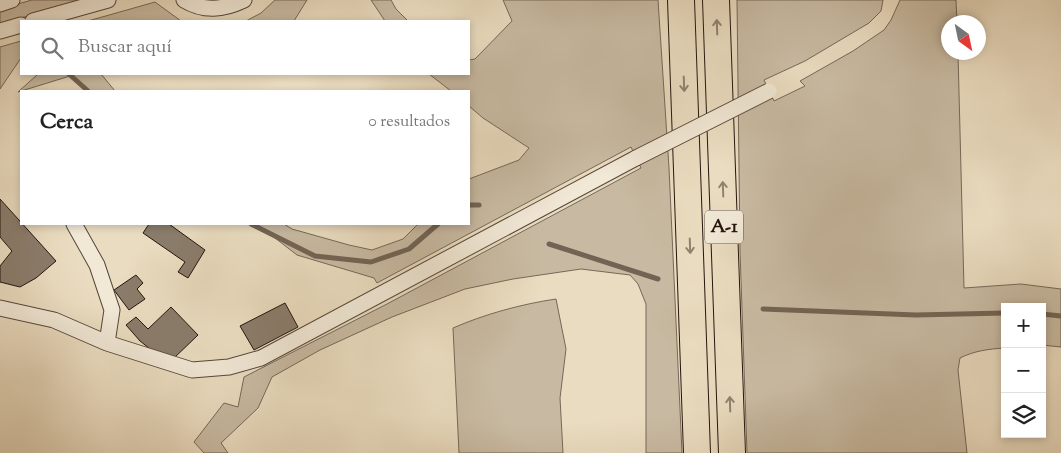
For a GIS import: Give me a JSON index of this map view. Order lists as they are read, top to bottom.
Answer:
{
  "streets": {
    "highway": ["A-1"]
  },
  "north": "bottom right",
  "page": {
    "search": "Buscar aquí",
    "heading": ["Cerca", "0 resultados"],
    "map_buttons": ["+", "−"]
  }
}
